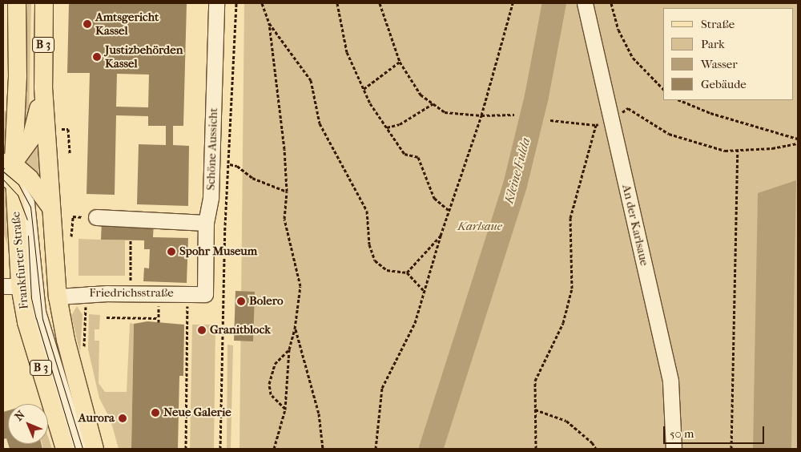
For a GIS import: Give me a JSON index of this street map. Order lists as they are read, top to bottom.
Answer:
{
  "streets": {
    "main road": ["B 3", "Frankfurter Straße"],
    "street": ["Schöne Aussicht", "An der Karlsaue", "Friedrichsstraße"]
  },
  "crossings": [
    ["B 3", "Friedrichsstraße"],
    ["Schöne Aussicht", "Friedrichsstraße"]
  ],
  "water": ["Kleine Fulda"],
  "parks": ["Karlsaue"],
  "places": [
    "Amtsgericht Kassel",
    "Justizbehörden Kassel",
    "Spohr Museum",
    "Bolero",
    "Granitblock",
    "Neue Galerie",
    "Aurora"
  ],
  "legend": [
    "Straße",
    "Park",
    "Wasser",
    "Gebäude"
  ],
  "scale_bar": "50 m",
  "north": "top left"
}
